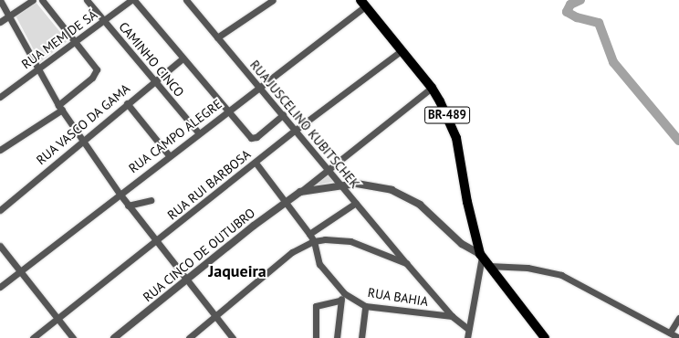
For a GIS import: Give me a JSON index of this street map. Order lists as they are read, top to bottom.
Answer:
{
  "streets": {
    "main road": ["BR-489"],
    "street": [
      "RUA MEM DE SÁ",
      "CAMINHO CINCO",
      "RUA VASCO DA GAMA",
      "RUA JUSCELINO KUBITSCHEK",
      "RUA CAMPO ALEGRE",
      "RUA RUI BARBOSA",
      "RUA CINCO DE OUTUBRO",
      "RUA BAHIA"
    ]
  },
  "crossings": [
    ["RUA MEM DE SÁ", "CAMINHO CINCO"],
    ["CAMINHO CINCO", "RUA VASCO DA GAMA"],
    ["CAMINHO CINCO", "RUA CAMPO ALEGRE"],
    ["BR-489", "RUA CAMPO ALEGRE"],
    ["BR-489", "RUA RUI BARBOSA"],
    ["BR-489", "RUA CINCO DE OUTUBRO"],
    ["RUA JUSCELINO KUBITSCHEK", "RUA CAMPO ALEGRE"],
    ["RUA JUSCELINO KUBITSCHEK", "RUA RUI BARBOSA"],
    ["RUA JUSCELINO KUBITSCHEK", "RUA CINCO DE OUTUBRO"],
    ["RUA JUSCELINO KUBITSCHEK", "RUA BAHIA"],
    ["RUA RUI BARBOSA", "RUA BAHIA"],
    ["RUA CINCO DE OUTUBRO", "RUA BAHIA"]
  ],
  "districts": ["Jaqueira"]
}
